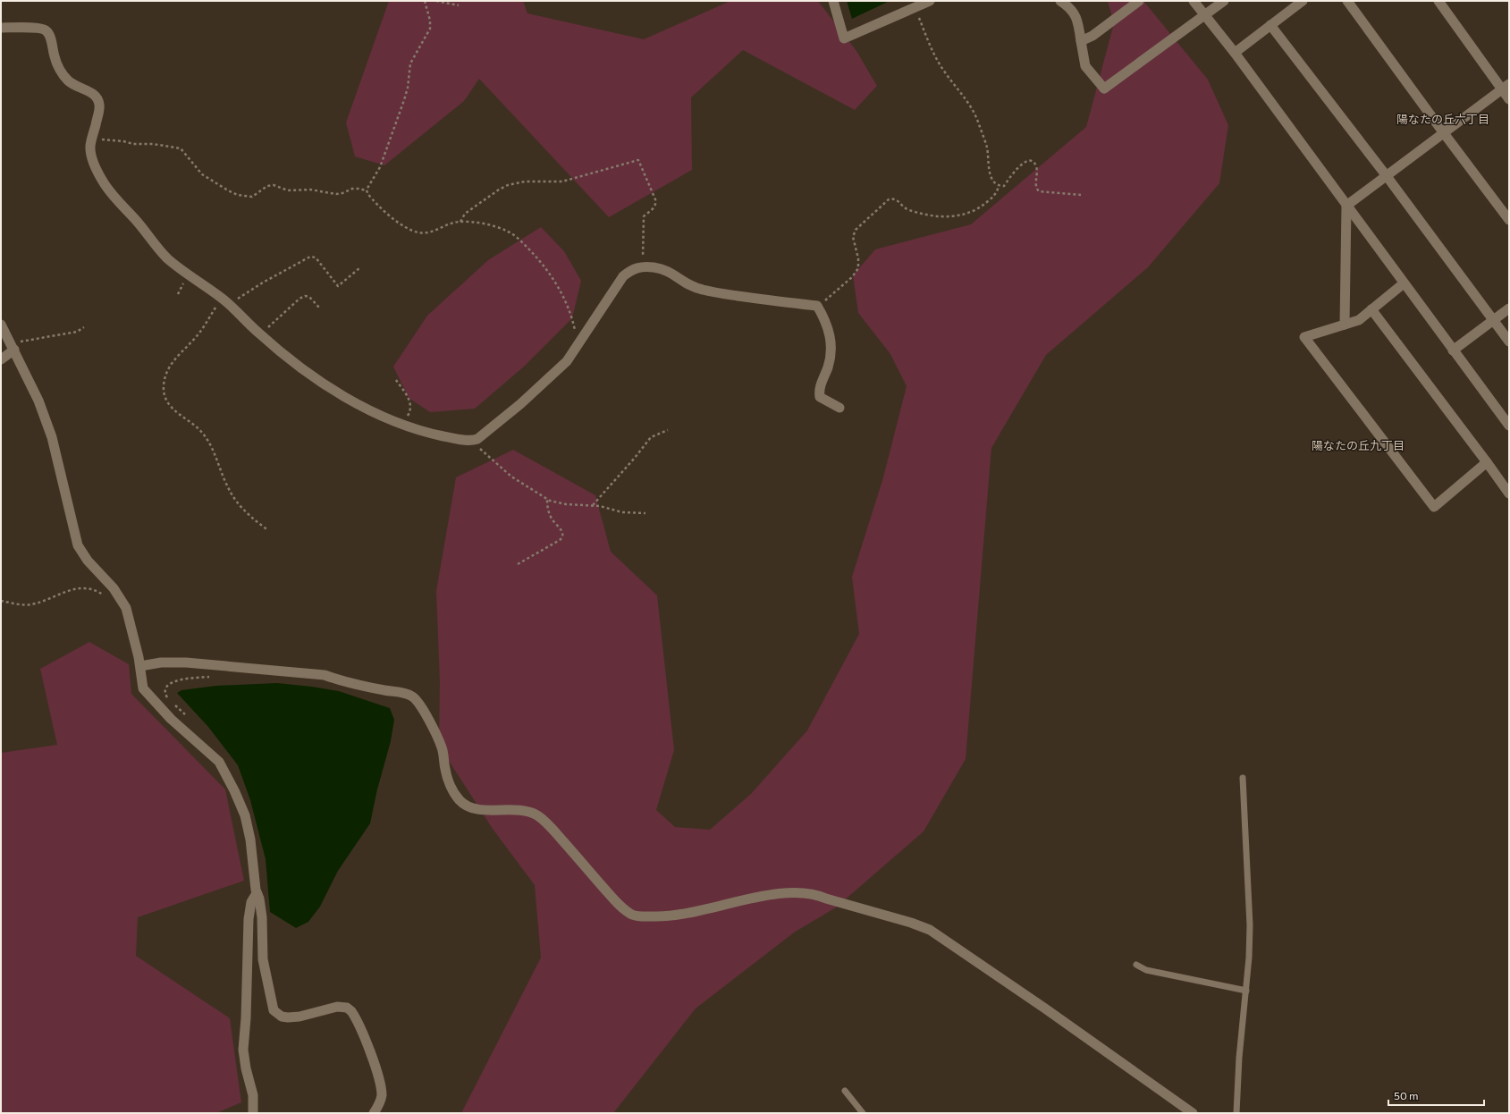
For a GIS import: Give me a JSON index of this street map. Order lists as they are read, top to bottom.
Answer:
{
  "districts": ["陽なたの丘六丁目", "陽なたの丘九丁目"],
  "scale_bar": "50 m"
}
